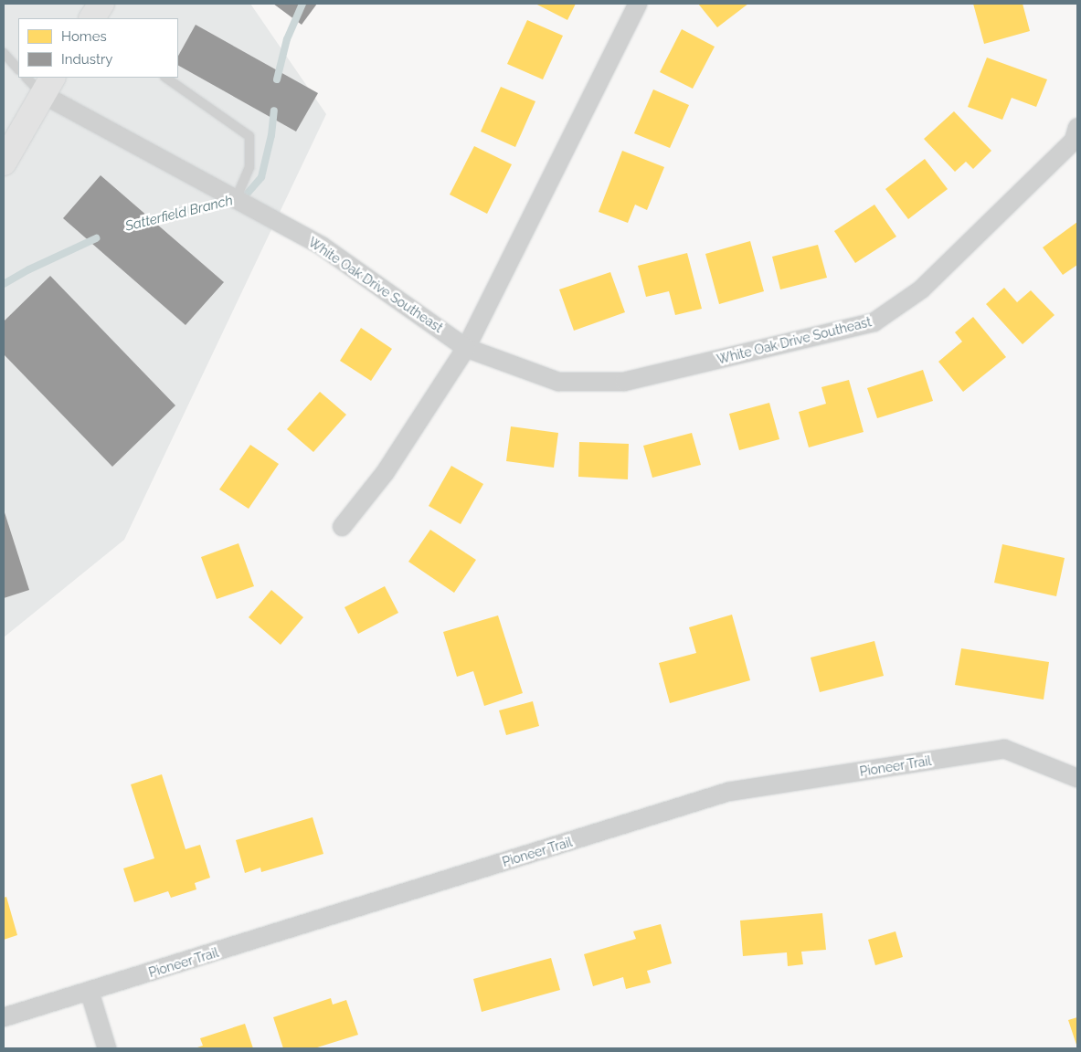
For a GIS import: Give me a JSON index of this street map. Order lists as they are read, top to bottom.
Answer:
{
  "streets": {
    "street": ["White Oak Drive Southeast", "Pioneer Trail"]
  },
  "water": ["Satterfield Branch"],
  "legend": ["Homes", "Industry"]
}
